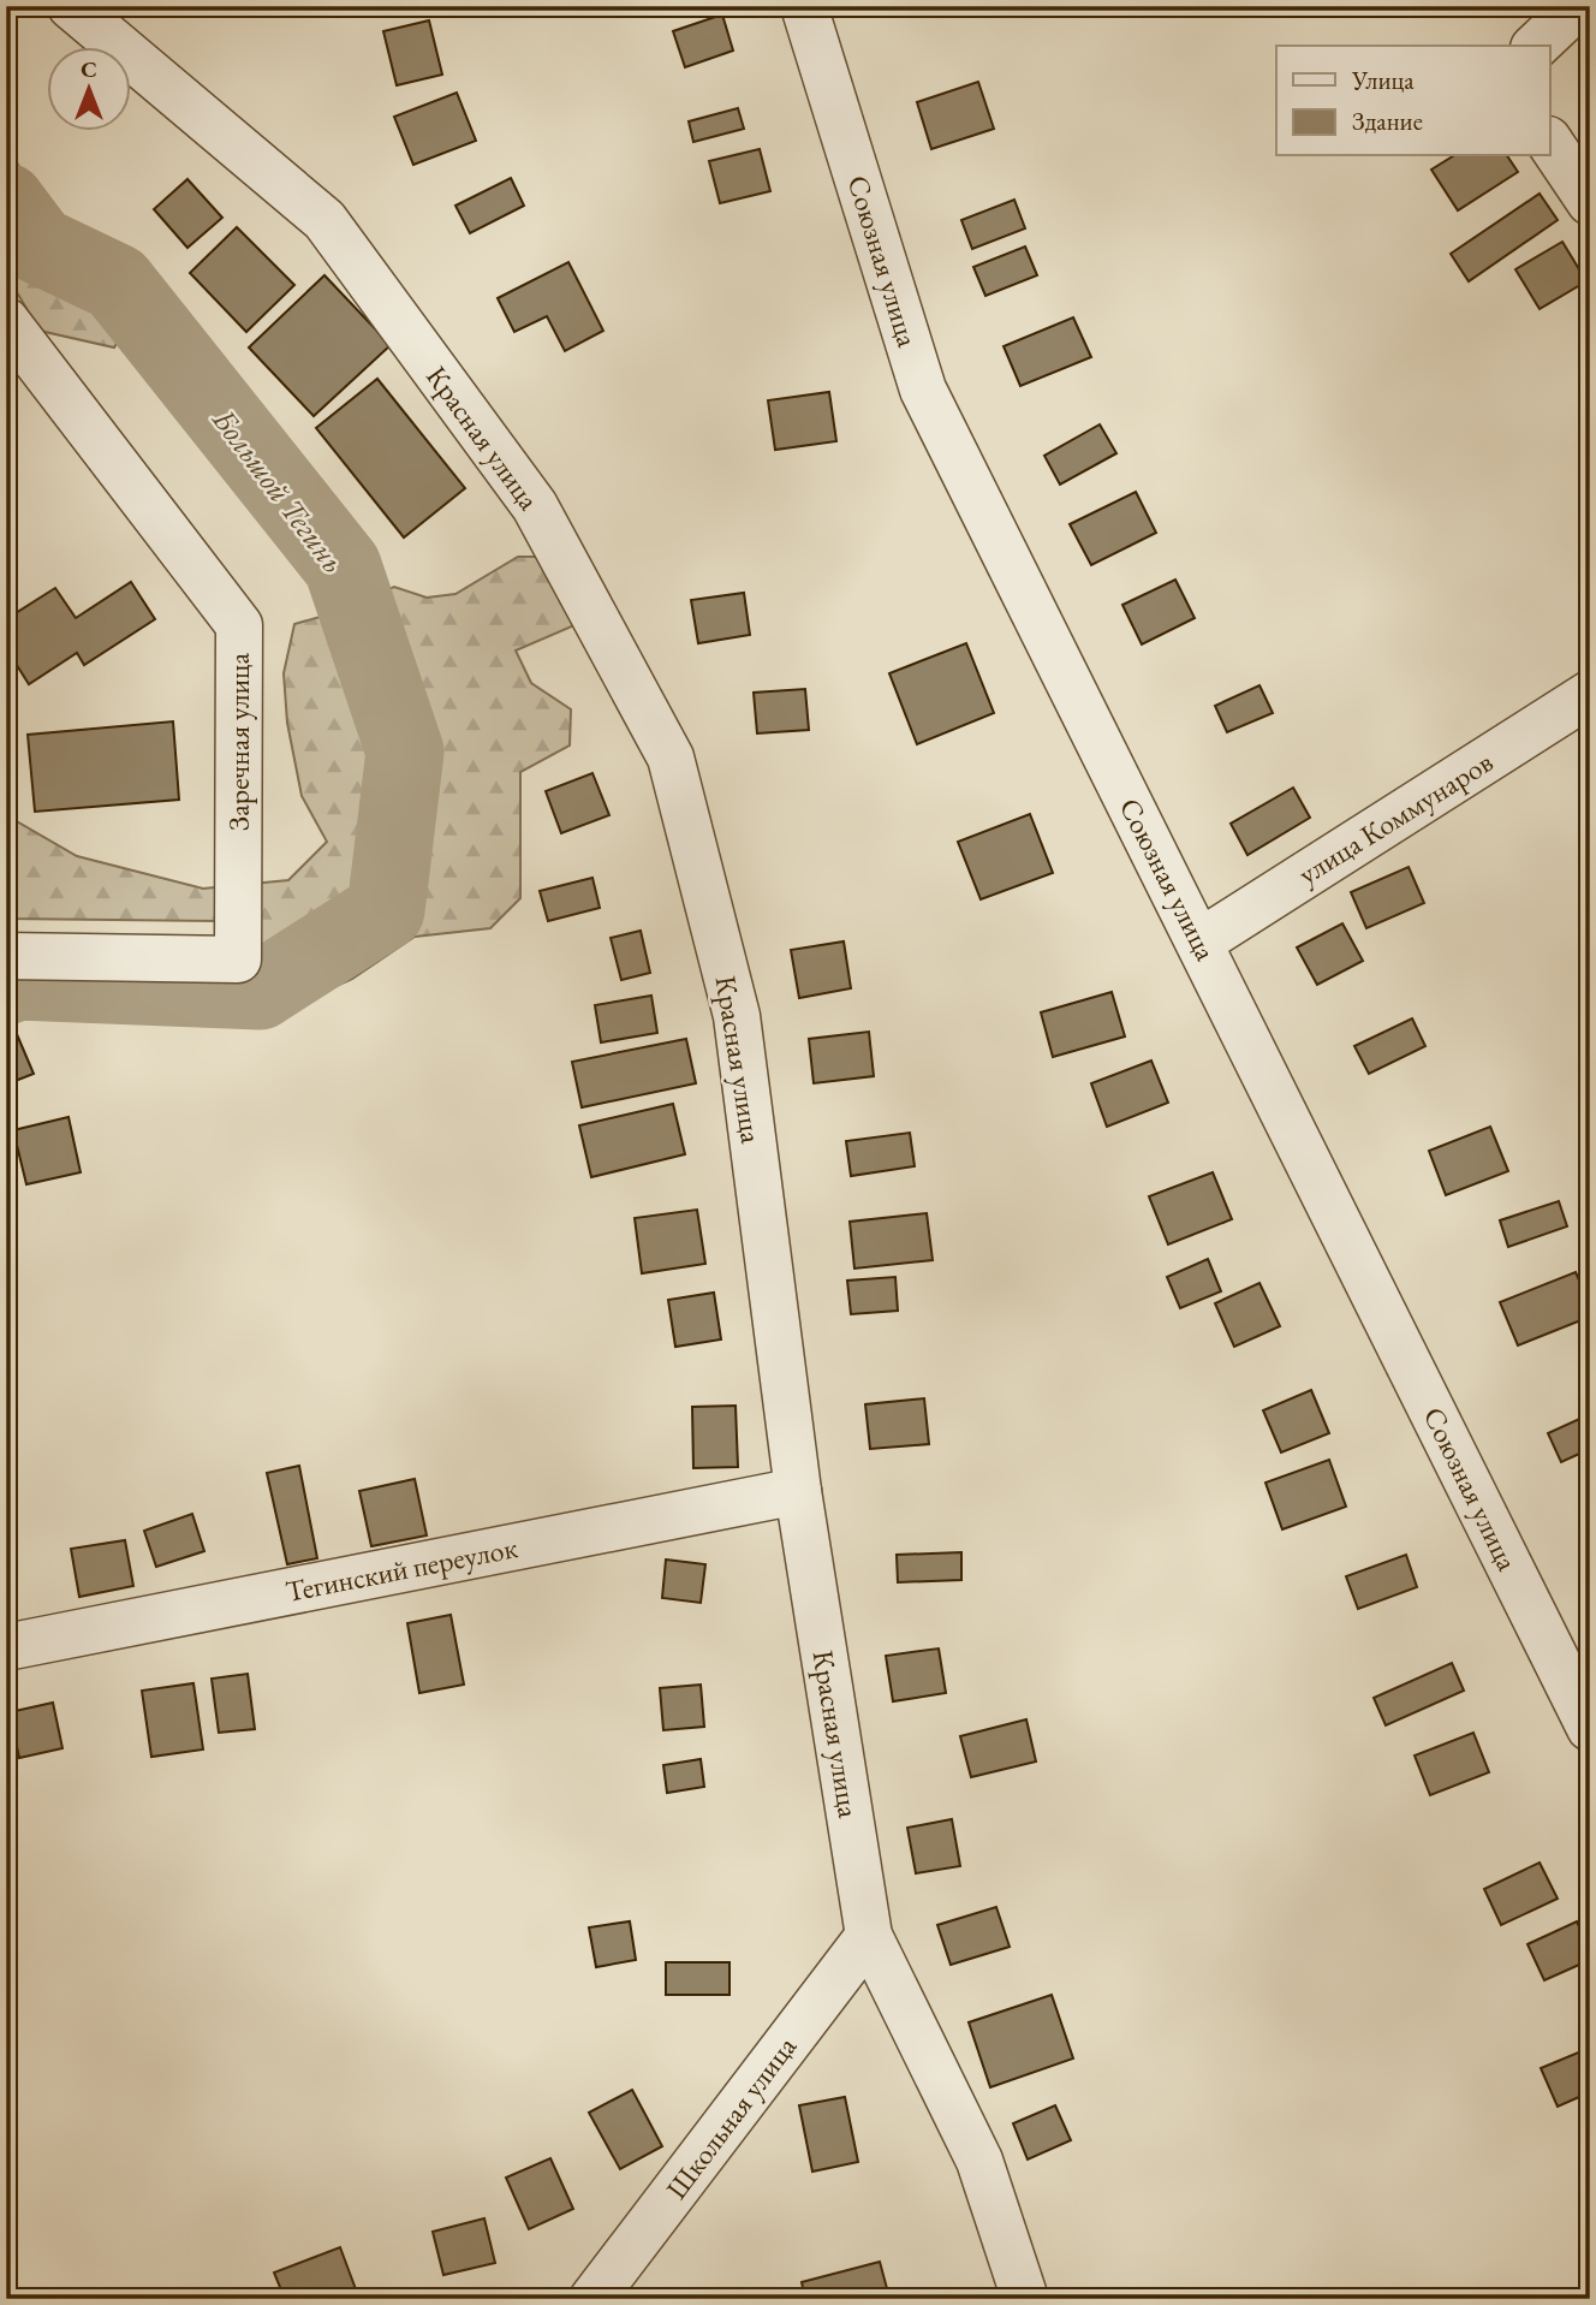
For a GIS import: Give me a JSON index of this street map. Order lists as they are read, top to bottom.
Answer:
{
  "streets": {
    "street": [
      "Союзная улица",
      "Красная улица",
      "Заречная улица",
      "улица Коммунаров",
      "Тегинский переулок",
      "Школьная улица"
    ]
  },
  "crossings": [
    ["Союзная улица", "улица Коммунаров"],
    ["Красная улица", "Тегинский переулок"],
    ["Красная улица", "Школьная улица"]
  ],
  "water": ["Большой Тегинь"],
  "legend": ["Улица", "Здание"],
  "north": "top"
}
